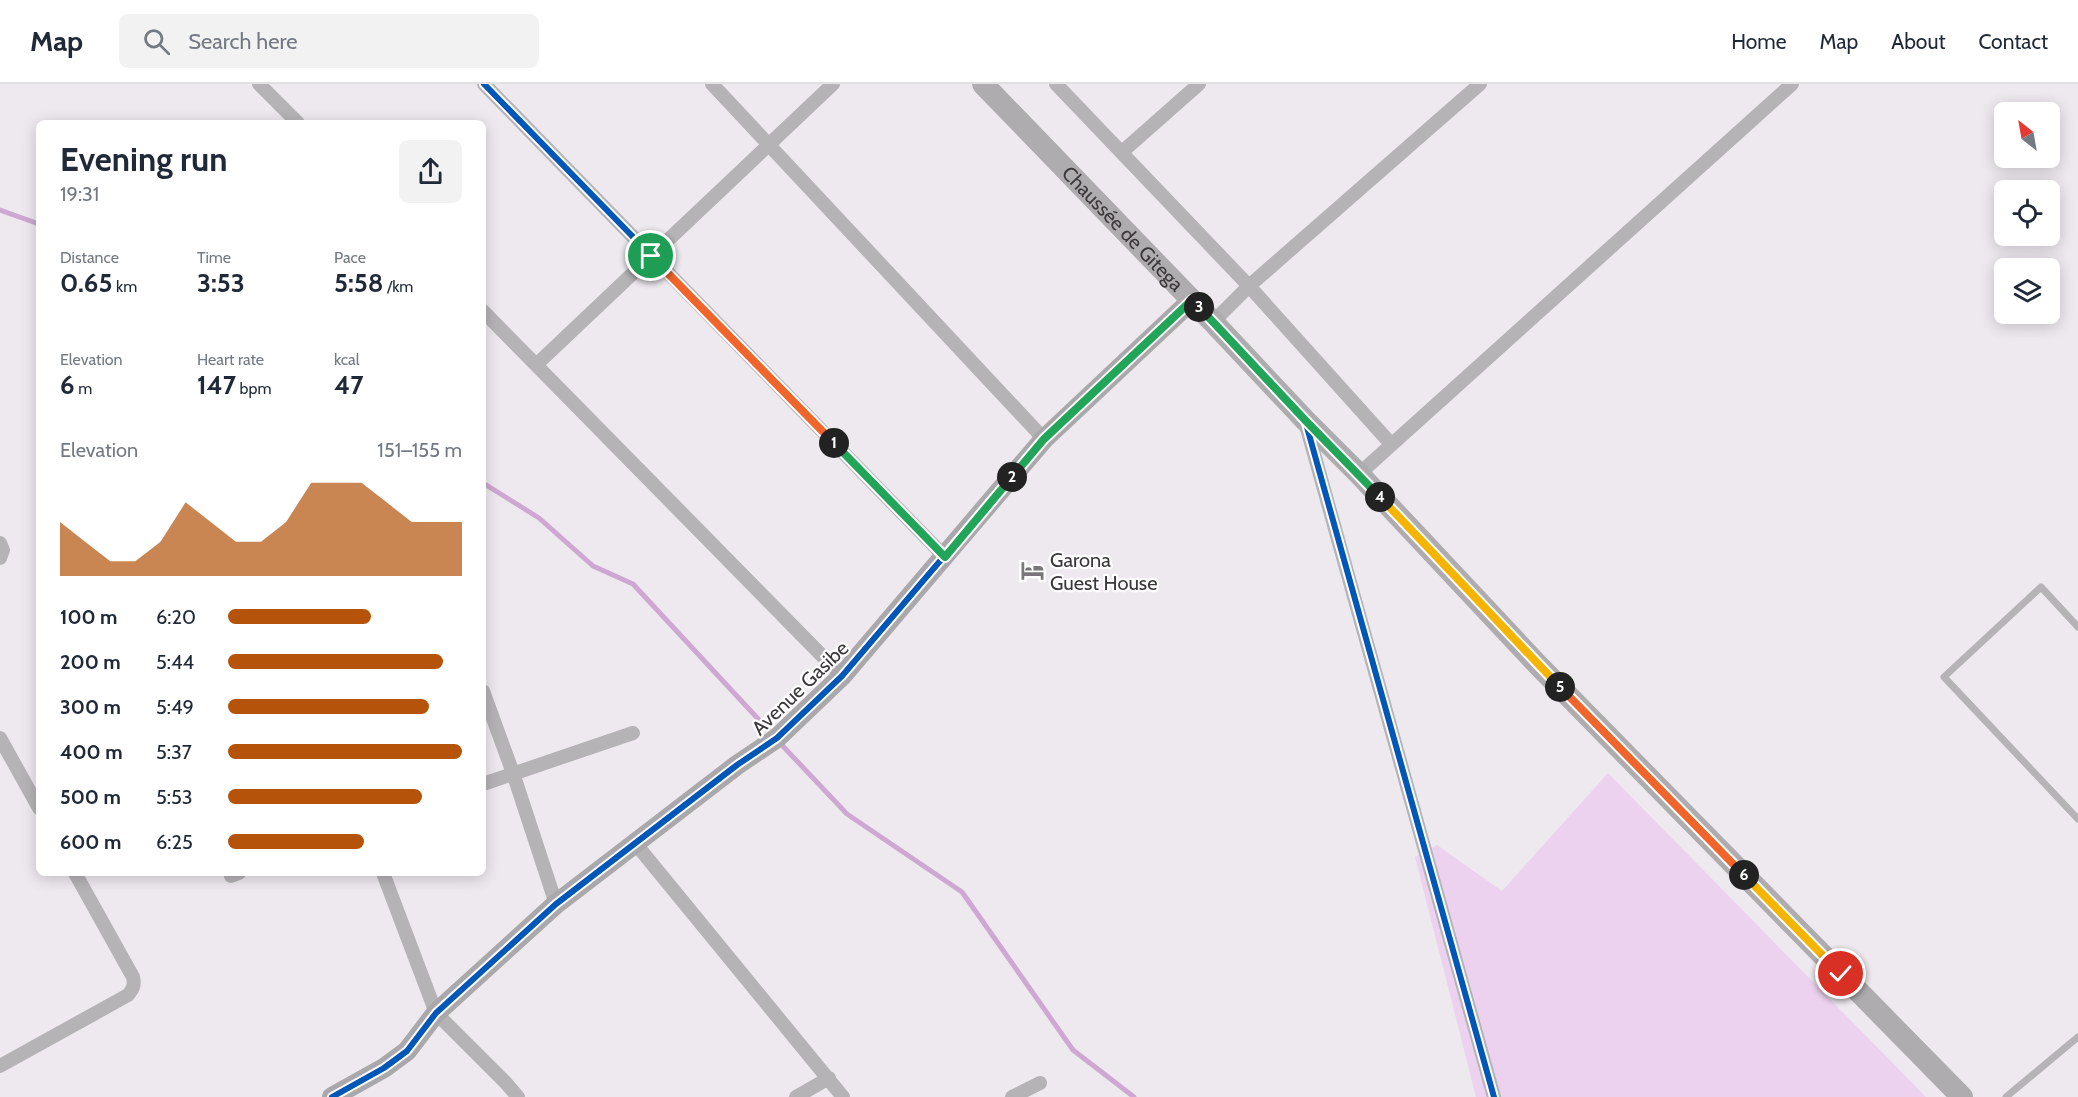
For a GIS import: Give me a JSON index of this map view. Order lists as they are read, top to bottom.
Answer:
{
  "streets": {
    "main road": ["Chaussée de Gitega"],
    "street": ["Avenue Gasibe"]
  },
  "crossings": [
    ["Chaussée de Gitega", "Avenue Gasibe"]
  ],
  "places": {
    "hotel": ["Garona Guest House"]
  },
  "north": "top left",
  "page": {
    "header": "Map",
    "search": "Search here",
    "nav": [
      "Home",
      "Map",
      "About",
      "Contact"
    ],
    "heading": ["Evening run", "19:31"],
    "stats": [
      ["Distance", "0.65 km"],
      ["Time", "3:53"],
      ["Pace", "5:58 /km"],
      ["Elevation", "6 m"],
      ["Heart rate", "147 bpm"],
      ["kcal", "47"]
    ],
    "pins": [
      "3",
      "1",
      "2",
      "4",
      "5",
      "6"
    ],
    "chart": ["Elevation", "151–155 m"],
    "list": [
      {
        "name": "100 m",
        "note": "6:20"
      },
      {
        "name": "200 m",
        "note": "5:44"
      },
      {
        "name": "300 m",
        "note": "5:49"
      },
      {
        "name": "400 m",
        "note": "5:37"
      },
      {
        "name": "500 m",
        "note": "5:53"
      },
      {
        "name": "600 m",
        "note": "6:25"
      }
    ]
  }
}
